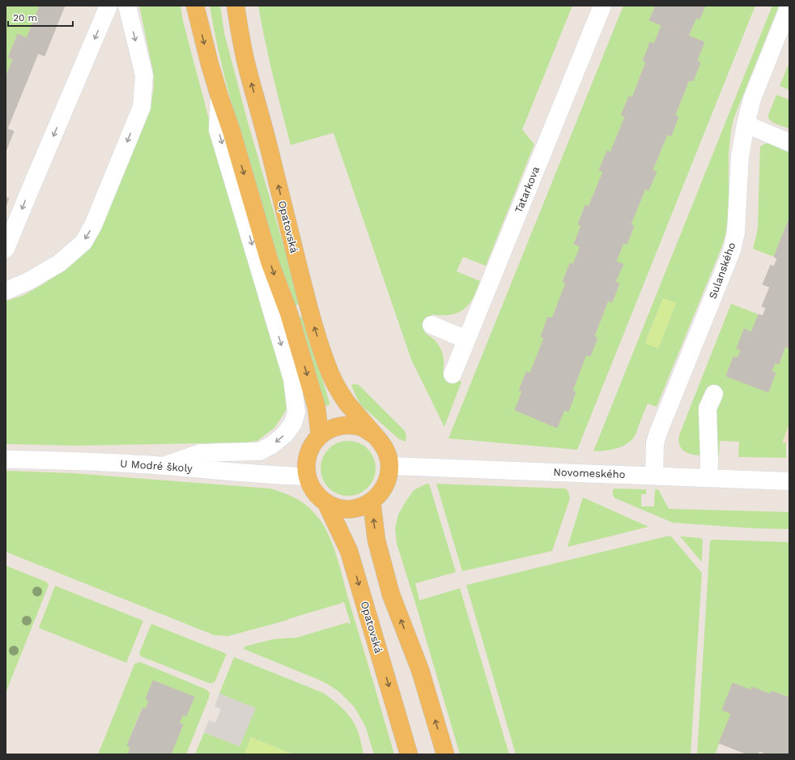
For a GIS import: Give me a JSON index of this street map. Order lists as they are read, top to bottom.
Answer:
{
  "streets": {
    "main road": ["Opatovská"],
    "street": [
      "Tatarkova",
      "Sulanského",
      "U Modré školy",
      "Novomeského"
    ]
  },
  "crossings": [
    ["Opatovská", "U Modré školy"],
    ["Opatovská", "Novomeského"],
    ["Sulanského", "Novomeského"],
    ["U Modré školy", "Novomeského"]
  ],
  "scale_bar": "20 m"
}
